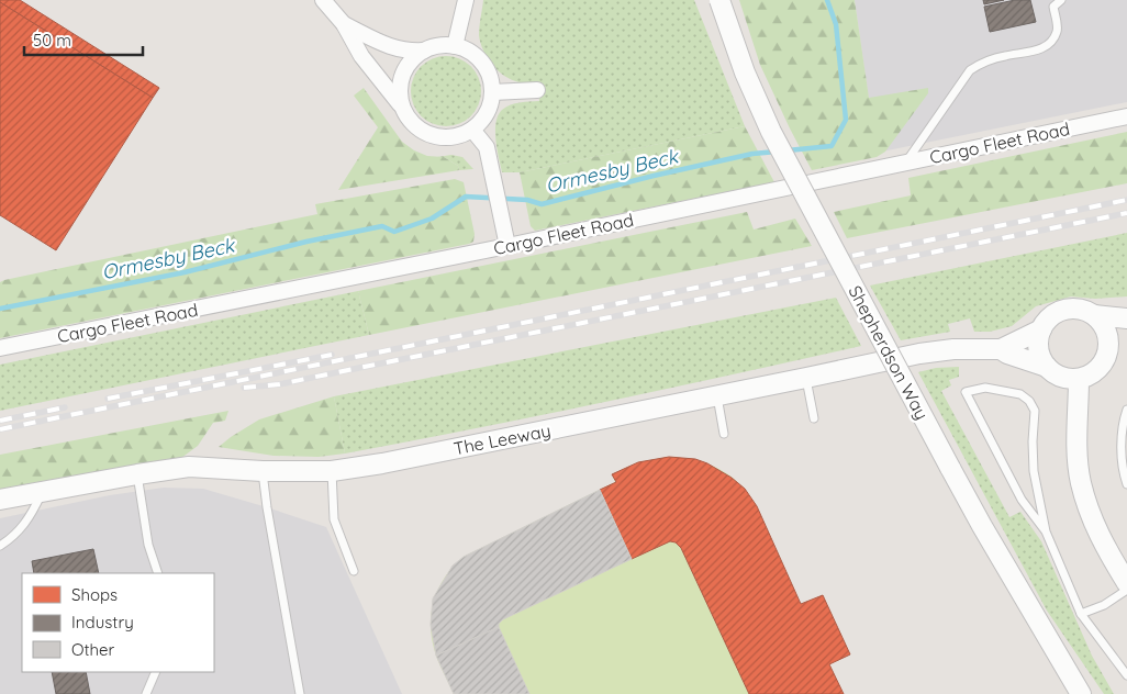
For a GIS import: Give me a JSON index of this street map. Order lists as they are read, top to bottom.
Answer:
{
  "streets": {
    "street": ["Cargo Fleet Road", "Shepherdson Way", "The Leeway"]
  },
  "water": ["Ormesby Beck"],
  "legend": ["Shops", "Industry", "Other"],
  "scale_bar": "50 m"
}
